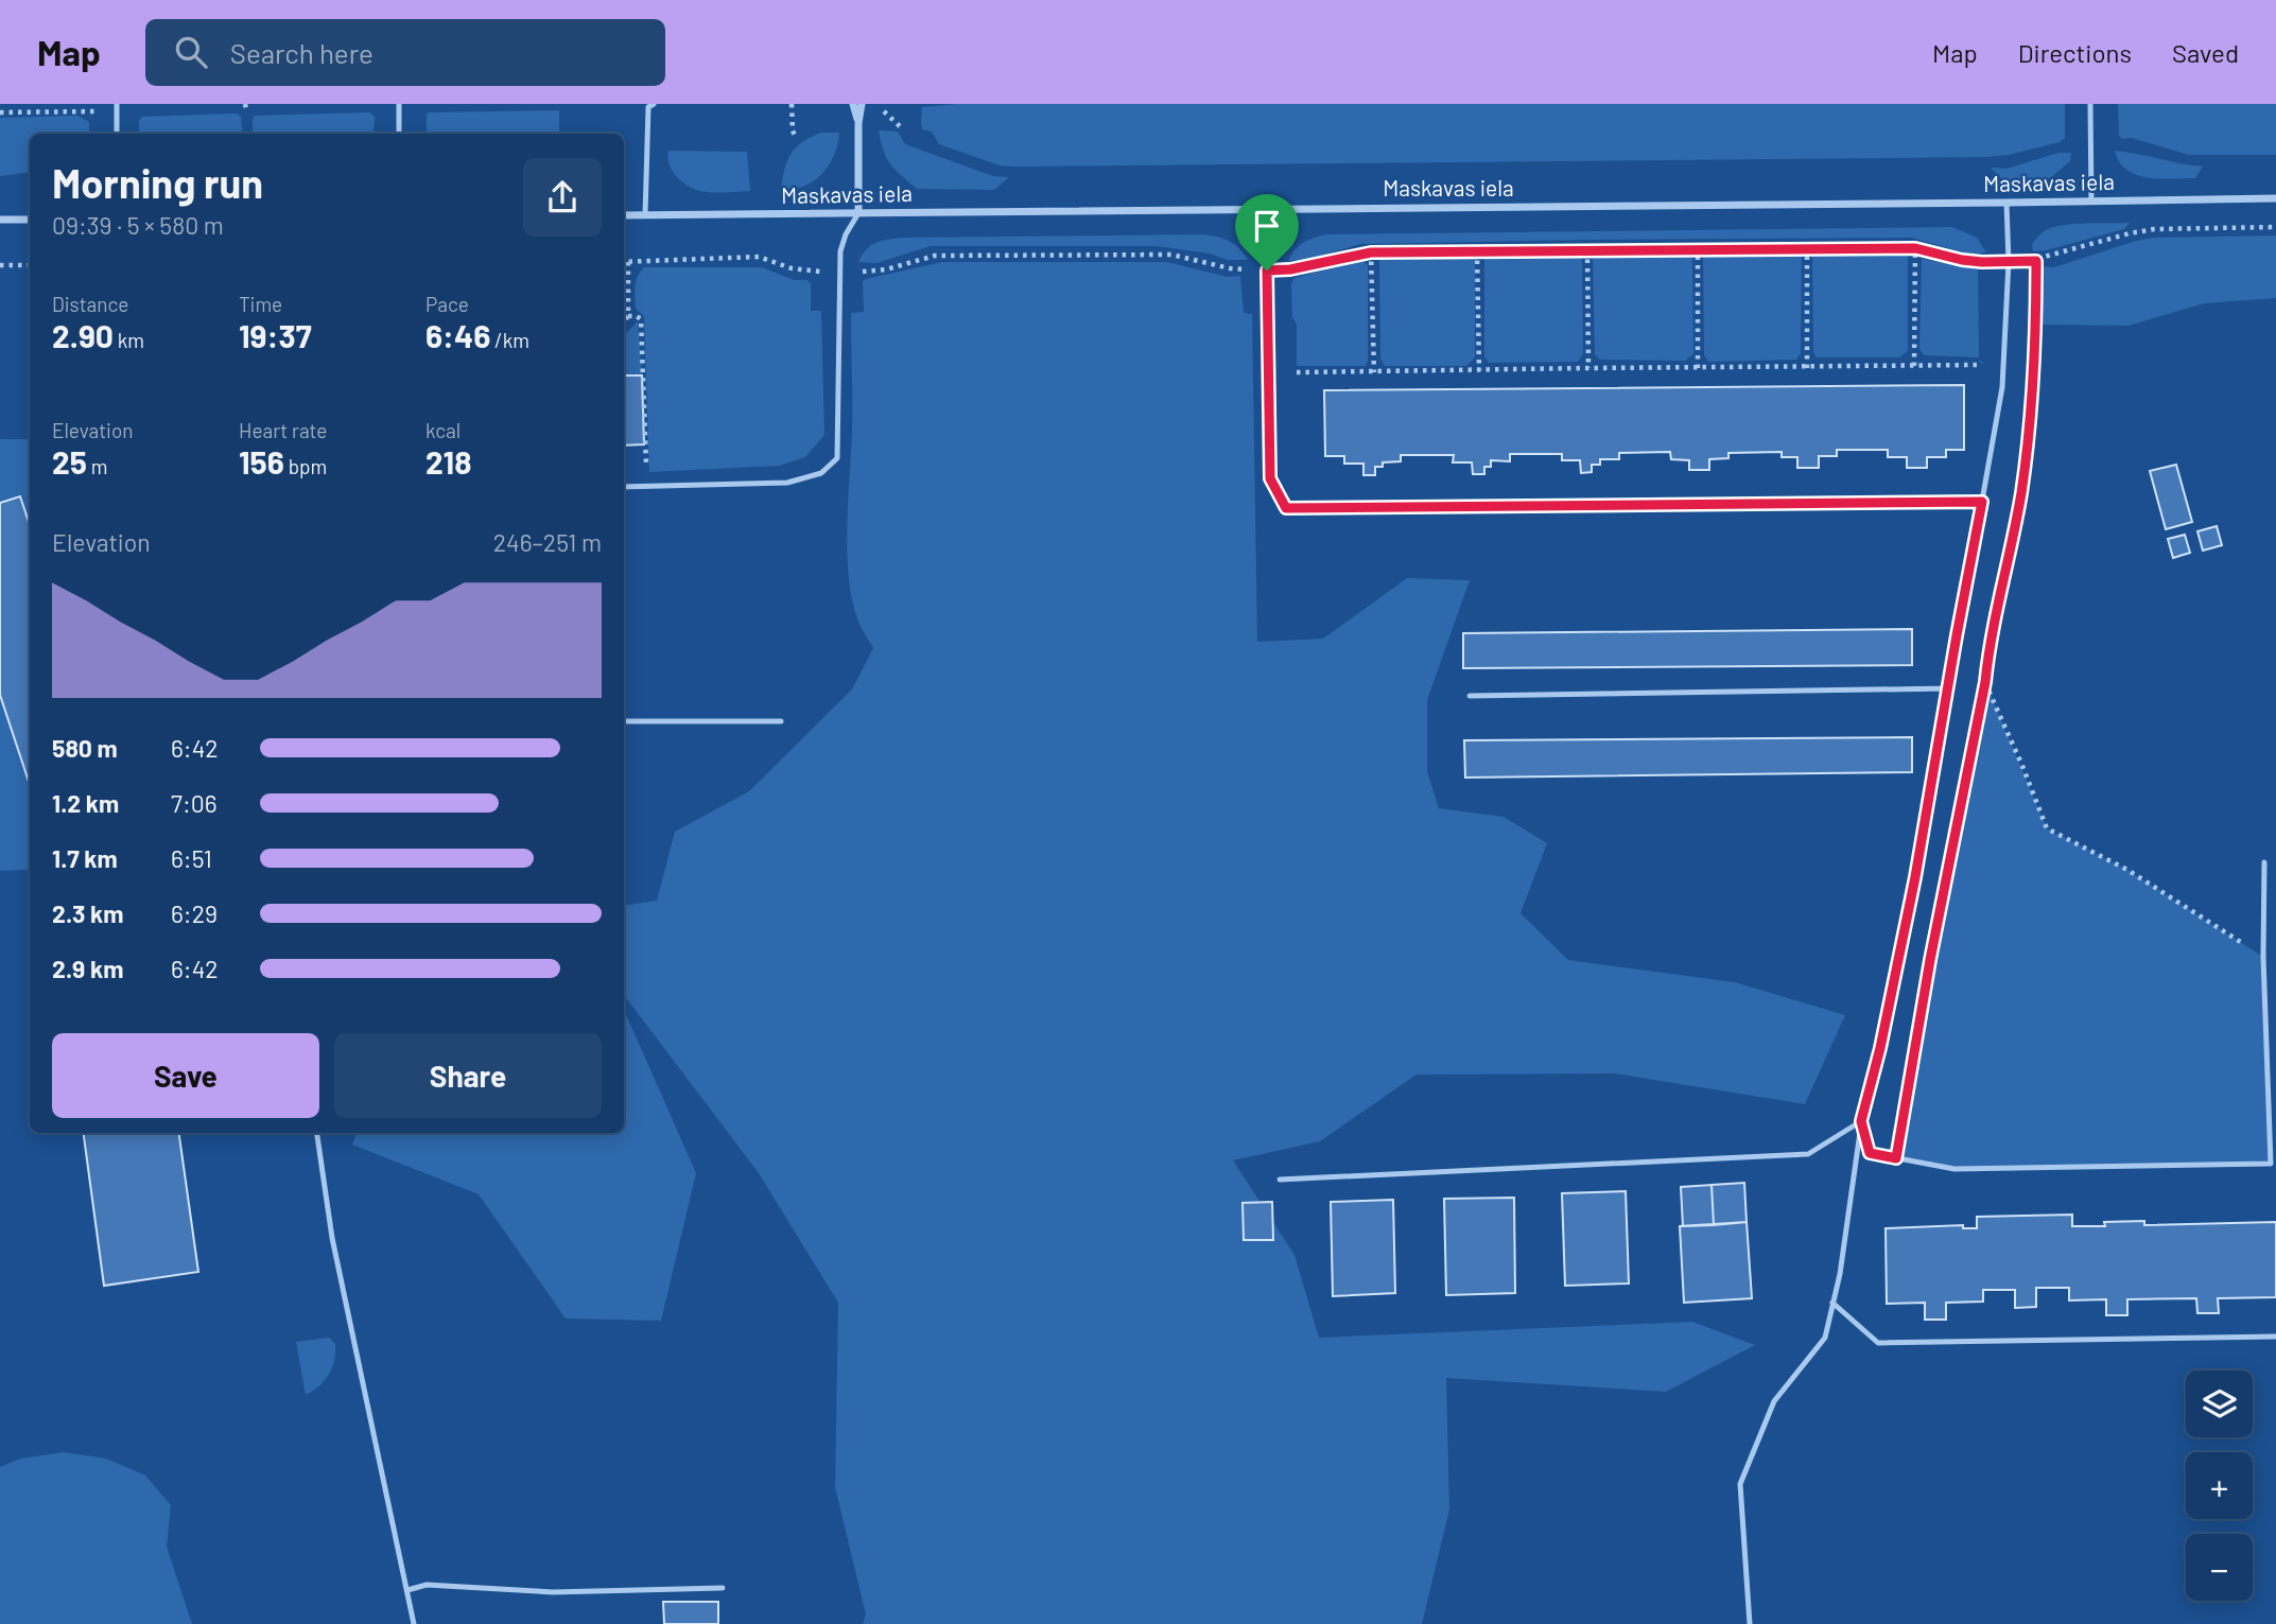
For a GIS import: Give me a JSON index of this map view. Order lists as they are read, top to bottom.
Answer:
{
  "streets": {
    "street": ["Maskavas iela"]
  },
  "page": {
    "header": "Map",
    "search": "Search here",
    "nav": ["Map", "Directions", "Saved"],
    "heading": ["Morning run", "09:39 · 5 × 580 m"],
    "stats": [
      ["Distance", "2.90 km"],
      ["Time", "19:37"],
      ["Pace", "6:46 /km"],
      ["Elevation", "25 m"],
      ["Heart rate", "156 bpm"],
      ["kcal", "218"]
    ],
    "chart": ["Elevation", "246–251 m"],
    "list": [
      {
        "name": "580 m",
        "note": "6:42"
      },
      {
        "name": "1.2 km",
        "note": "7:06"
      },
      {
        "name": "1.7 km",
        "note": "6:51"
      },
      {
        "name": "2.3 km",
        "note": "6:29"
      },
      {
        "name": "2.9 km",
        "note": "6:42"
      }
    ],
    "buttons": ["Save", "Share"],
    "map_buttons": ["+", "−"]
  }
}
